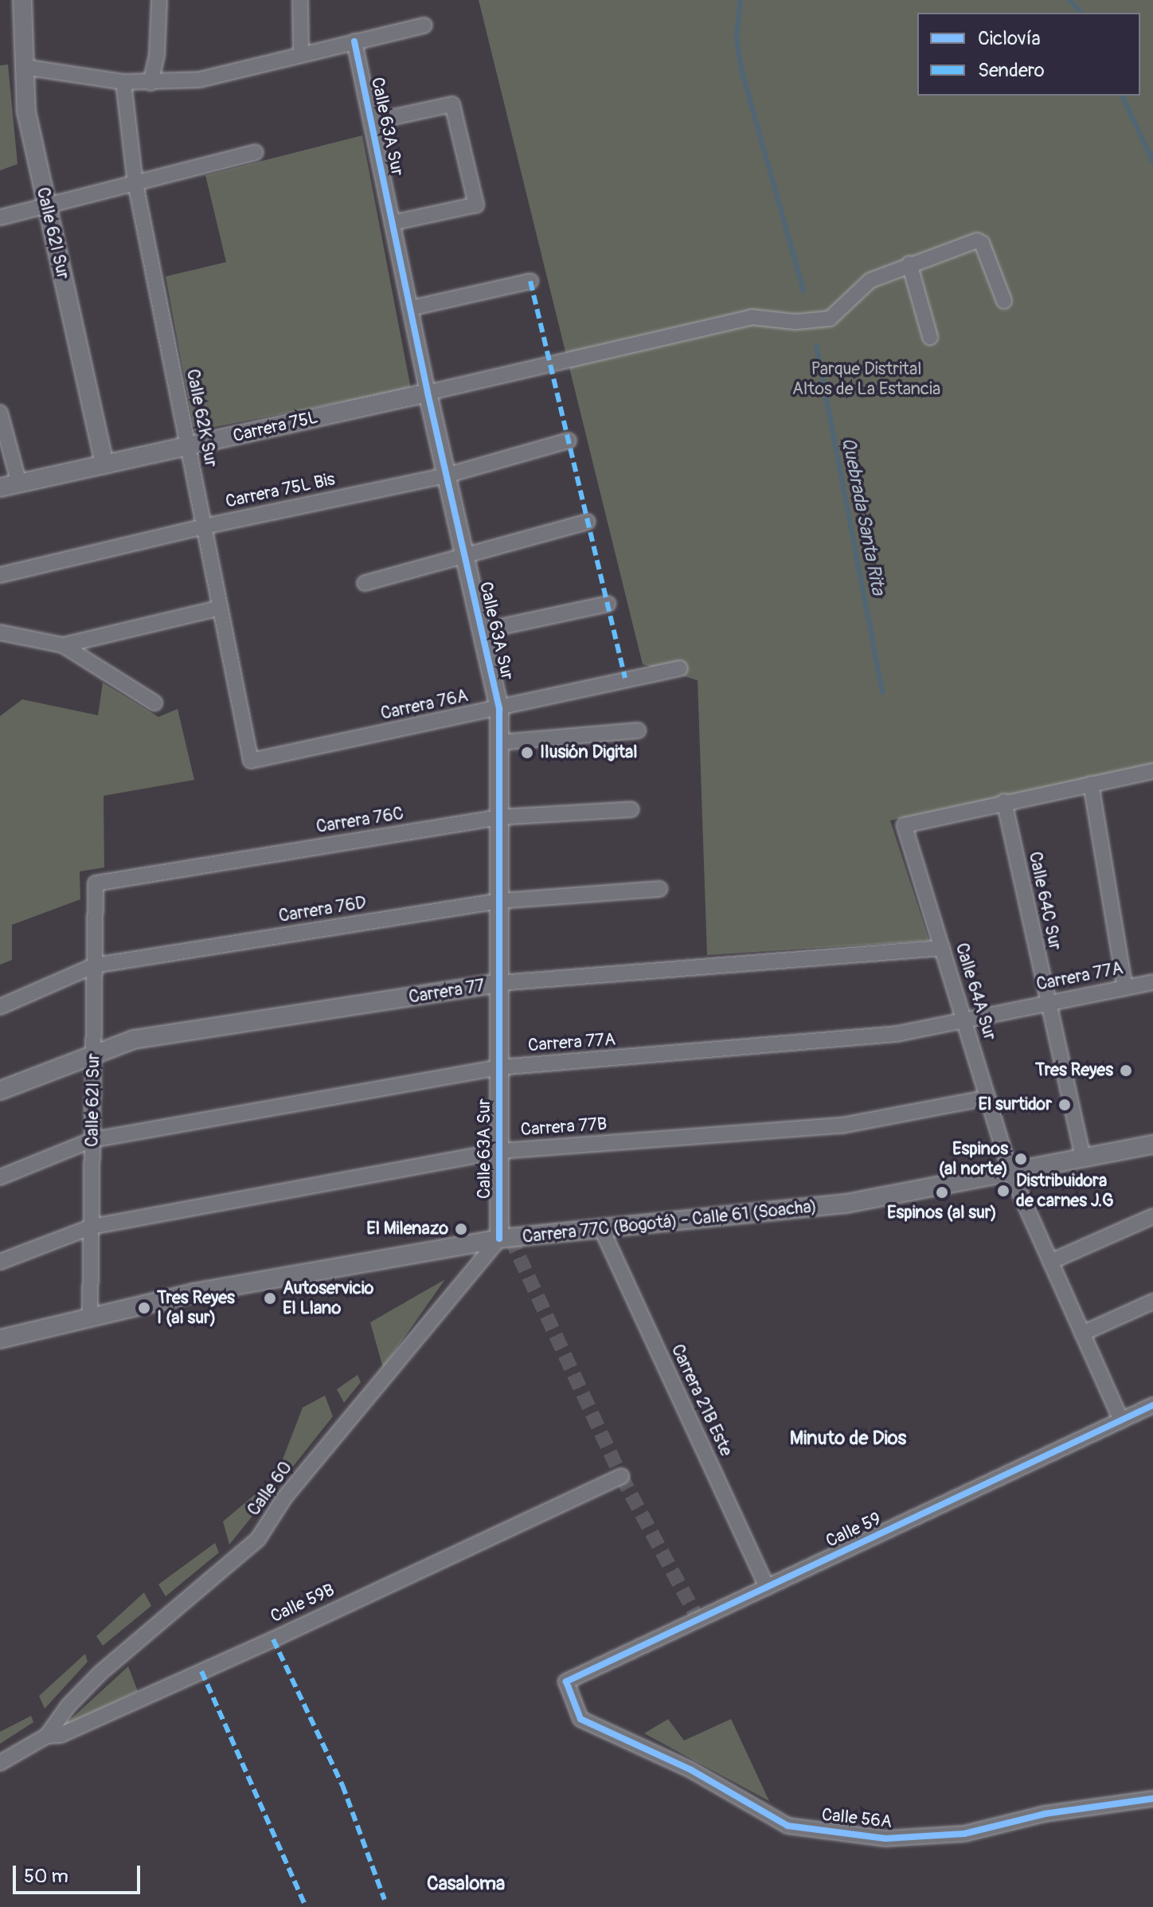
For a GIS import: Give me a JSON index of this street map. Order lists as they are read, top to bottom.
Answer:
{
  "streets": {
    "street": [
      "Calle 63A Sur",
      "Calle 62I Sur",
      "Calle 62K Sur",
      "Carrera 75L",
      "Carrera 75L Bis",
      "Carrera 76A",
      "Carrera 76C",
      "Calle 64C Sur",
      "Carrera 76D",
      "Carrera 77A",
      "Carrera 77",
      "Calle 64A Sur",
      "Carrera 77B",
      "Carrera 77C (Bogotá) - Calle 61 (Soacha)",
      "Carrera 21B Este",
      "Calle 60",
      "Calle 59",
      "Calle 59B",
      "Calle 56A"
    ]
  },
  "crossings": [
    ["Calle 63A Sur", "Carrera 75L"],
    ["Calle 63A Sur", "Carrera 75L Bis"],
    ["Calle 63A Sur", "Carrera 76A"],
    ["Calle 63A Sur", "Carrera 76C"],
    ["Calle 63A Sur", "Carrera 76D"],
    ["Calle 63A Sur", "Carrera 77A"],
    ["Calle 63A Sur", "Carrera 77"],
    ["Calle 63A Sur", "Carrera 77B"],
    ["Calle 63A Sur", "Carrera 77C (Bogotá) - Calle 61 (Soacha)"],
    ["Calle 63A Sur", "Calle 60"],
    ["Calle 62I Sur", "Carrera 75L"],
    ["Calle 62I Sur", "Carrera 76C"],
    ["Calle 62I Sur", "Carrera 76D"],
    ["Calle 62I Sur", "Carrera 77A"],
    ["Calle 62I Sur", "Carrera 77"],
    ["Calle 62I Sur", "Carrera 77B"],
    ["Calle 62I Sur", "Carrera 77C (Bogotá) - Calle 61 (Soacha)"],
    ["Calle 62K Sur", "Carrera 75L"],
    ["Calle 62K Sur", "Carrera 75L Bis"],
    ["Calle 62K Sur", "Carrera 76A"],
    ["Calle 64C Sur", "Carrera 77A"],
    ["Calle 64C Sur", "Calle 64A Sur"],
    ["Calle 64C Sur", "Carrera 77C (Bogotá) - Calle 61 (Soacha)"],
    ["Carrera 77A", "Calle 64A Sur"],
    ["Carrera 77", "Calle 64A Sur"],
    ["Calle 64A Sur", "Carrera 77B"],
    ["Calle 64A Sur", "Carrera 77C (Bogotá) - Calle 61 (Soacha)"],
    ["Calle 64A Sur", "Calle 59"],
    ["Carrera 77C (Bogotá) - Calle 61 (Soacha)", "Carrera 21B Este"],
    ["Carrera 77C (Bogotá) - Calle 61 (Soacha)", "Calle 60"],
    ["Carrera 21B Este", "Calle 59"],
    ["Calle 60", "Calle 59B"],
    ["Calle 59", "Calle 56A"]
  ],
  "districts": ["Minuto de Dios", "Casaloma"],
  "water": ["Quebrada Santa Rita"],
  "parks": ["Parque Distrital Altos de La Estancia"],
  "places": [
    "Ilusión Digital",
    "Tres Reyes",
    "El surtidor",
    "Espinos (al norte)",
    "Distribuidora de carnes J.G",
    "Espinos (al sur)",
    "El Milenazo",
    "Autoservicio El Llano",
    "Tres Reyes I (al sur)"
  ],
  "legend": ["Ciclovía", "Sendero"],
  "scale_bar": "50 m"
}
